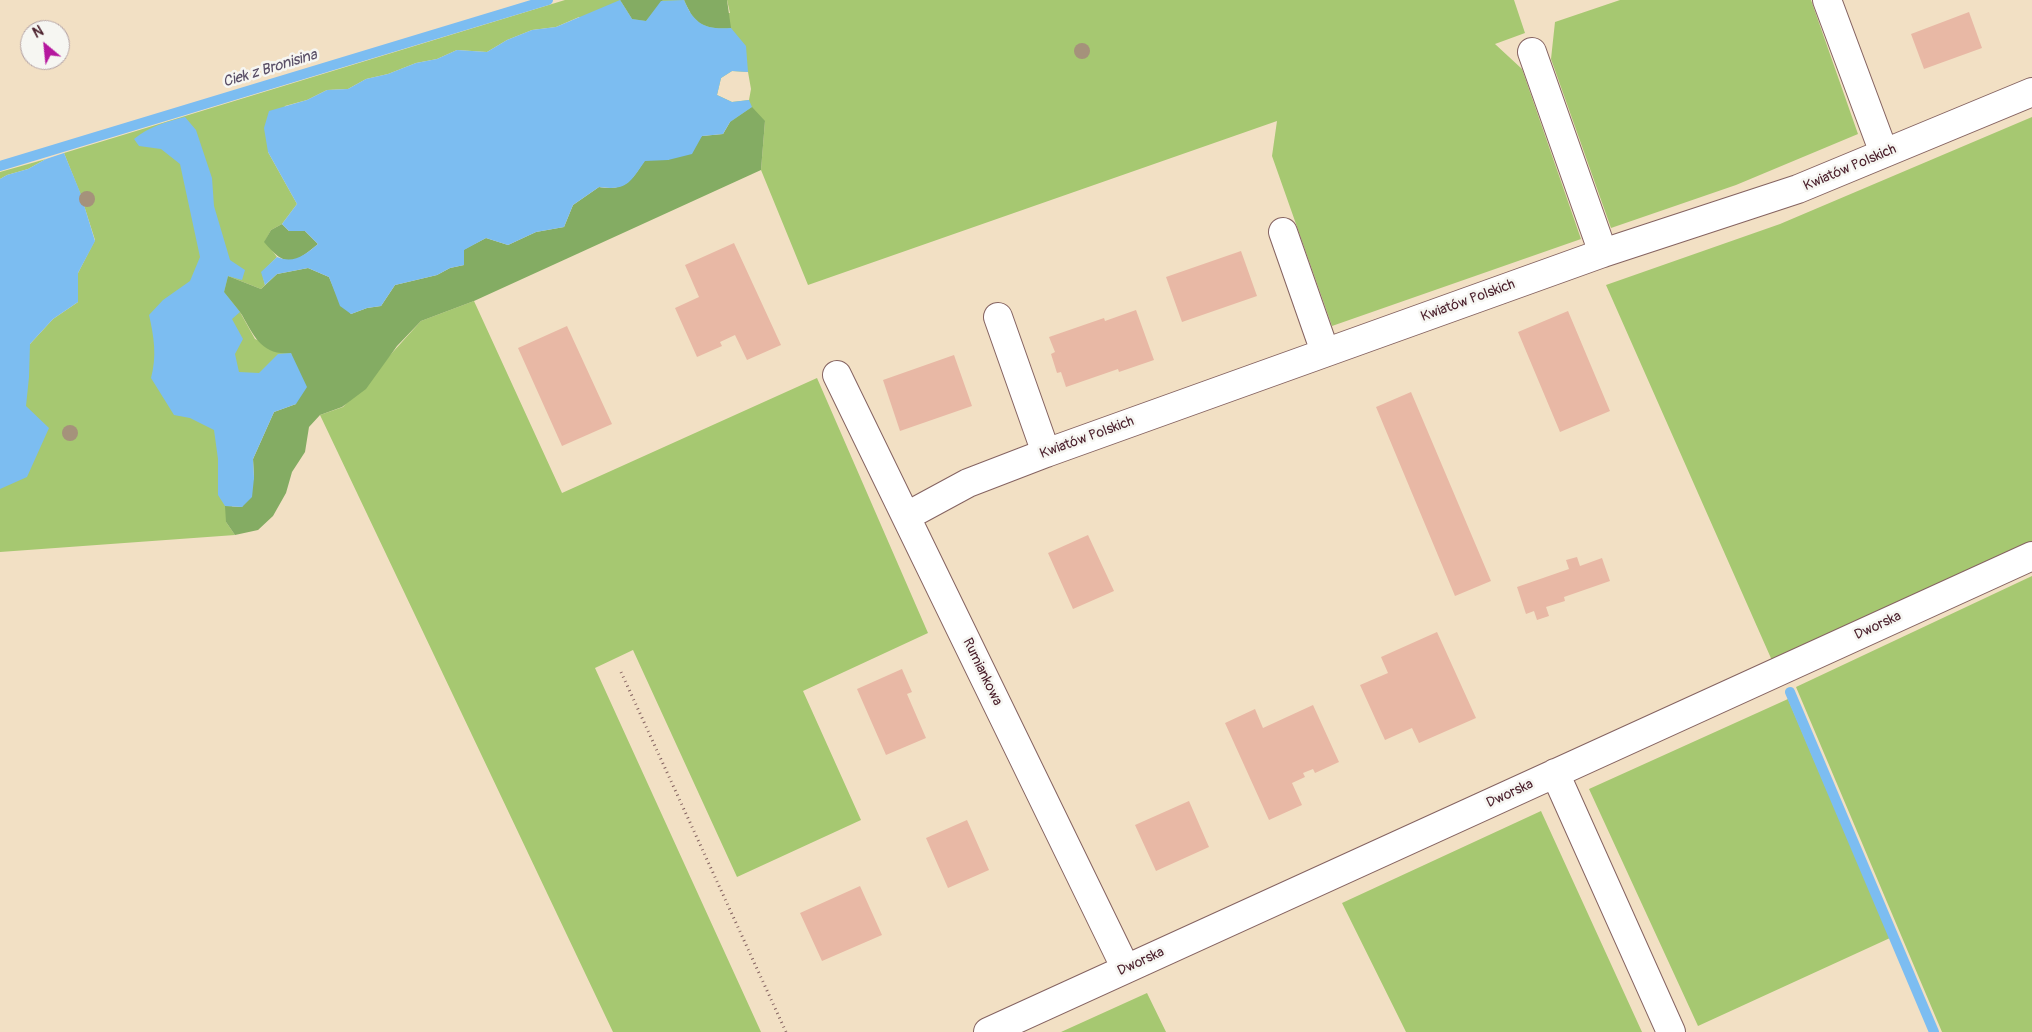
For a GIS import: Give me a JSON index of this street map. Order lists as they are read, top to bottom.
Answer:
{
  "streets": {
    "street": ["Kwiatów Polskich", "Dworska", "Rumiankowa"]
  },
  "crossings": [
    ["Kwiatów Polskich", "Rumiankowa"],
    ["Dworska", "Rumiankowa"]
  ],
  "water": ["Ciek z Bronisina"],
  "north": "top left"
}
